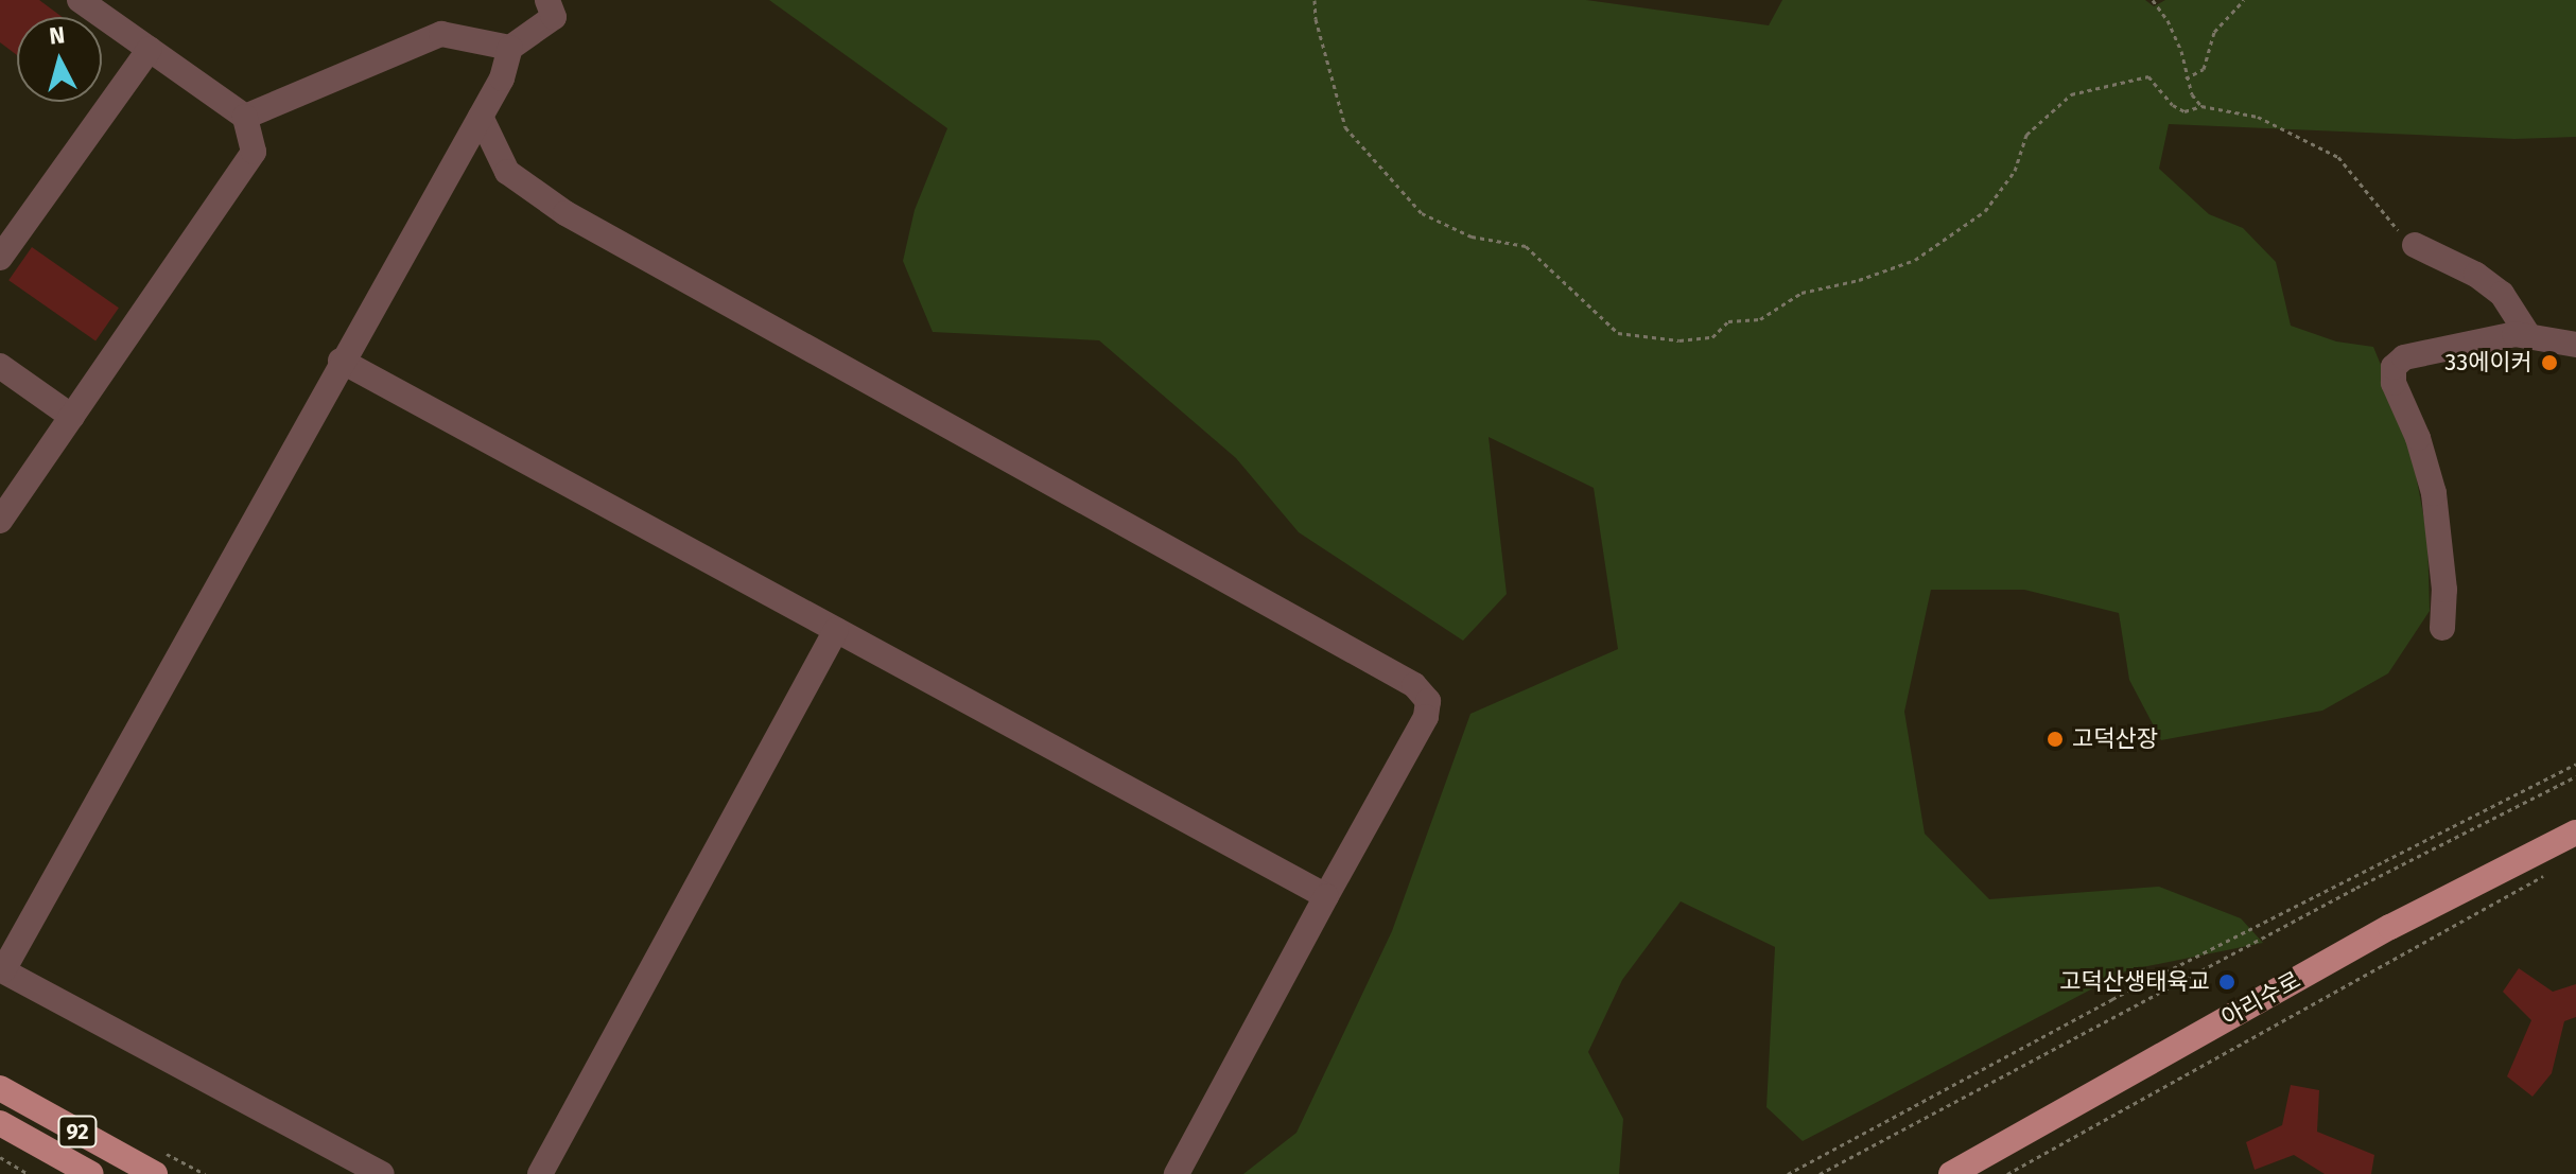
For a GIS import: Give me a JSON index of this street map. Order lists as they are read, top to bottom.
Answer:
{
  "streets": {
    "main road": ["아리수로", "92"]
  },
  "places": ["33에이커", "고덕산장", "고덕산생태육교"],
  "north": "top"
}
